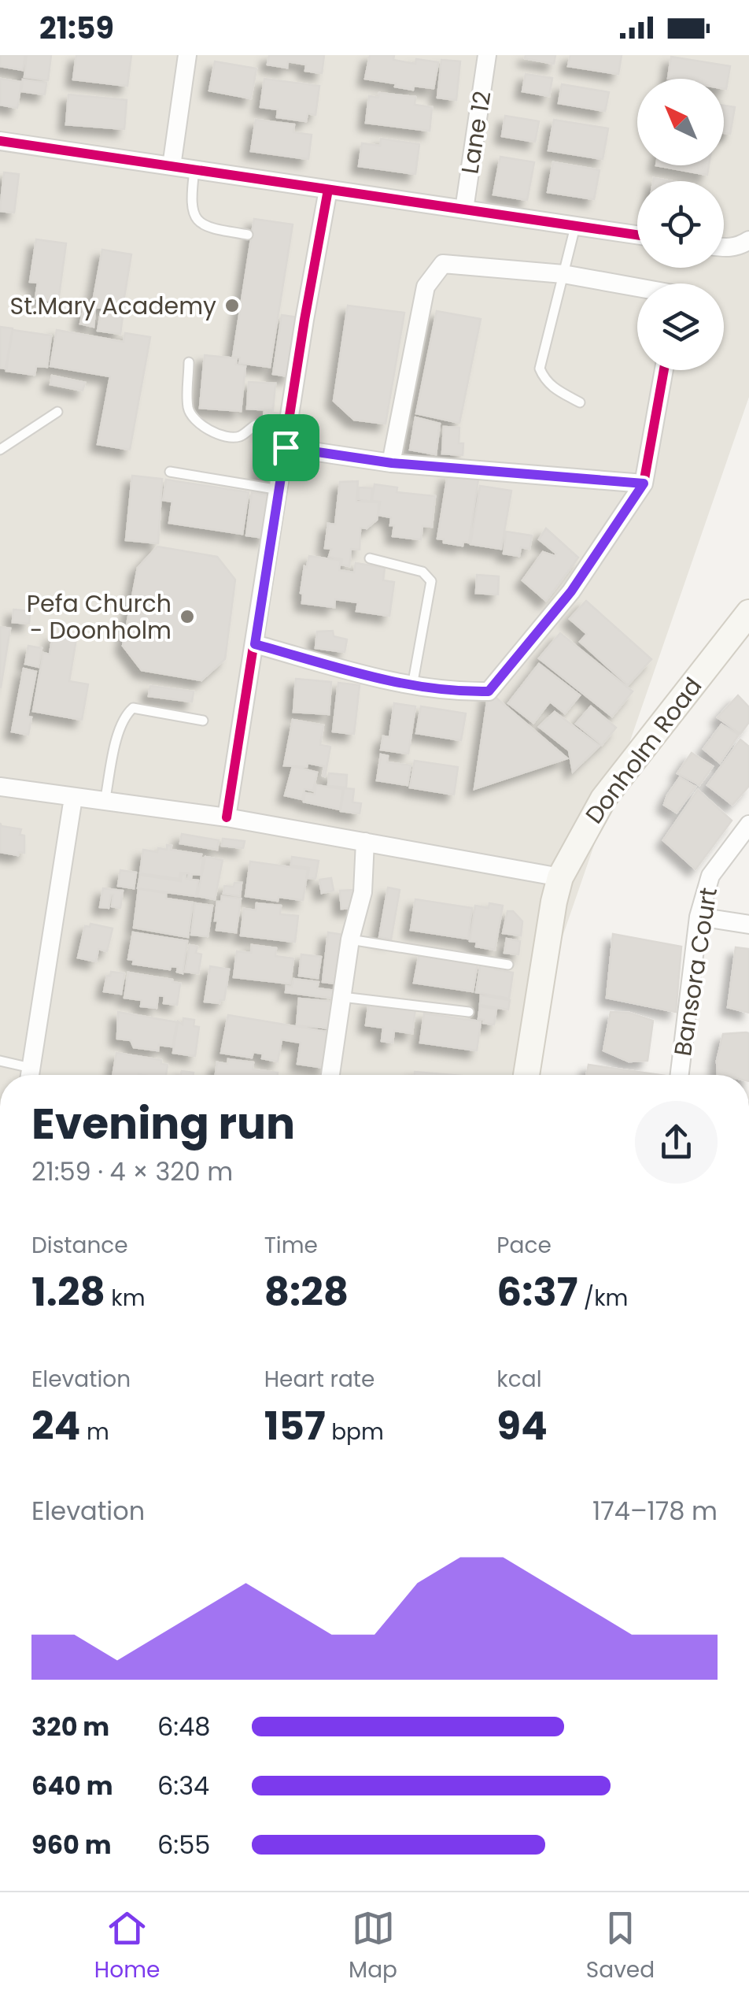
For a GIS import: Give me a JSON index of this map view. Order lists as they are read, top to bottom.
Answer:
{
  "streets": {
    "main road": ["Donholm Road"],
    "street": ["Lane 12", "Bansora Court"]
  },
  "places": ["St.Mary Academy", "Pefa Church - Doonholm"],
  "north": "top left",
  "page": {
    "status": "21:59",
    "heading": ["Evening run", "21:59 · 4 × 320 m"],
    "stats": [
      ["Distance", "1.28 km"],
      ["Time", "8:28"],
      ["Pace", "6:37 /km"],
      ["Elevation", "24 m"],
      ["Heart rate", "157 bpm"],
      ["kcal", "94"]
    ],
    "chart": ["Elevation", "174–178 m"],
    "list": [
      {
        "name": "320 m",
        "note": "6:48"
      },
      {
        "name": "640 m",
        "note": "6:34"
      },
      {
        "name": "960 m",
        "note": "6:55"
      }
    ],
    "tabs": ["Home", "Map", "Saved"]
  }
}
